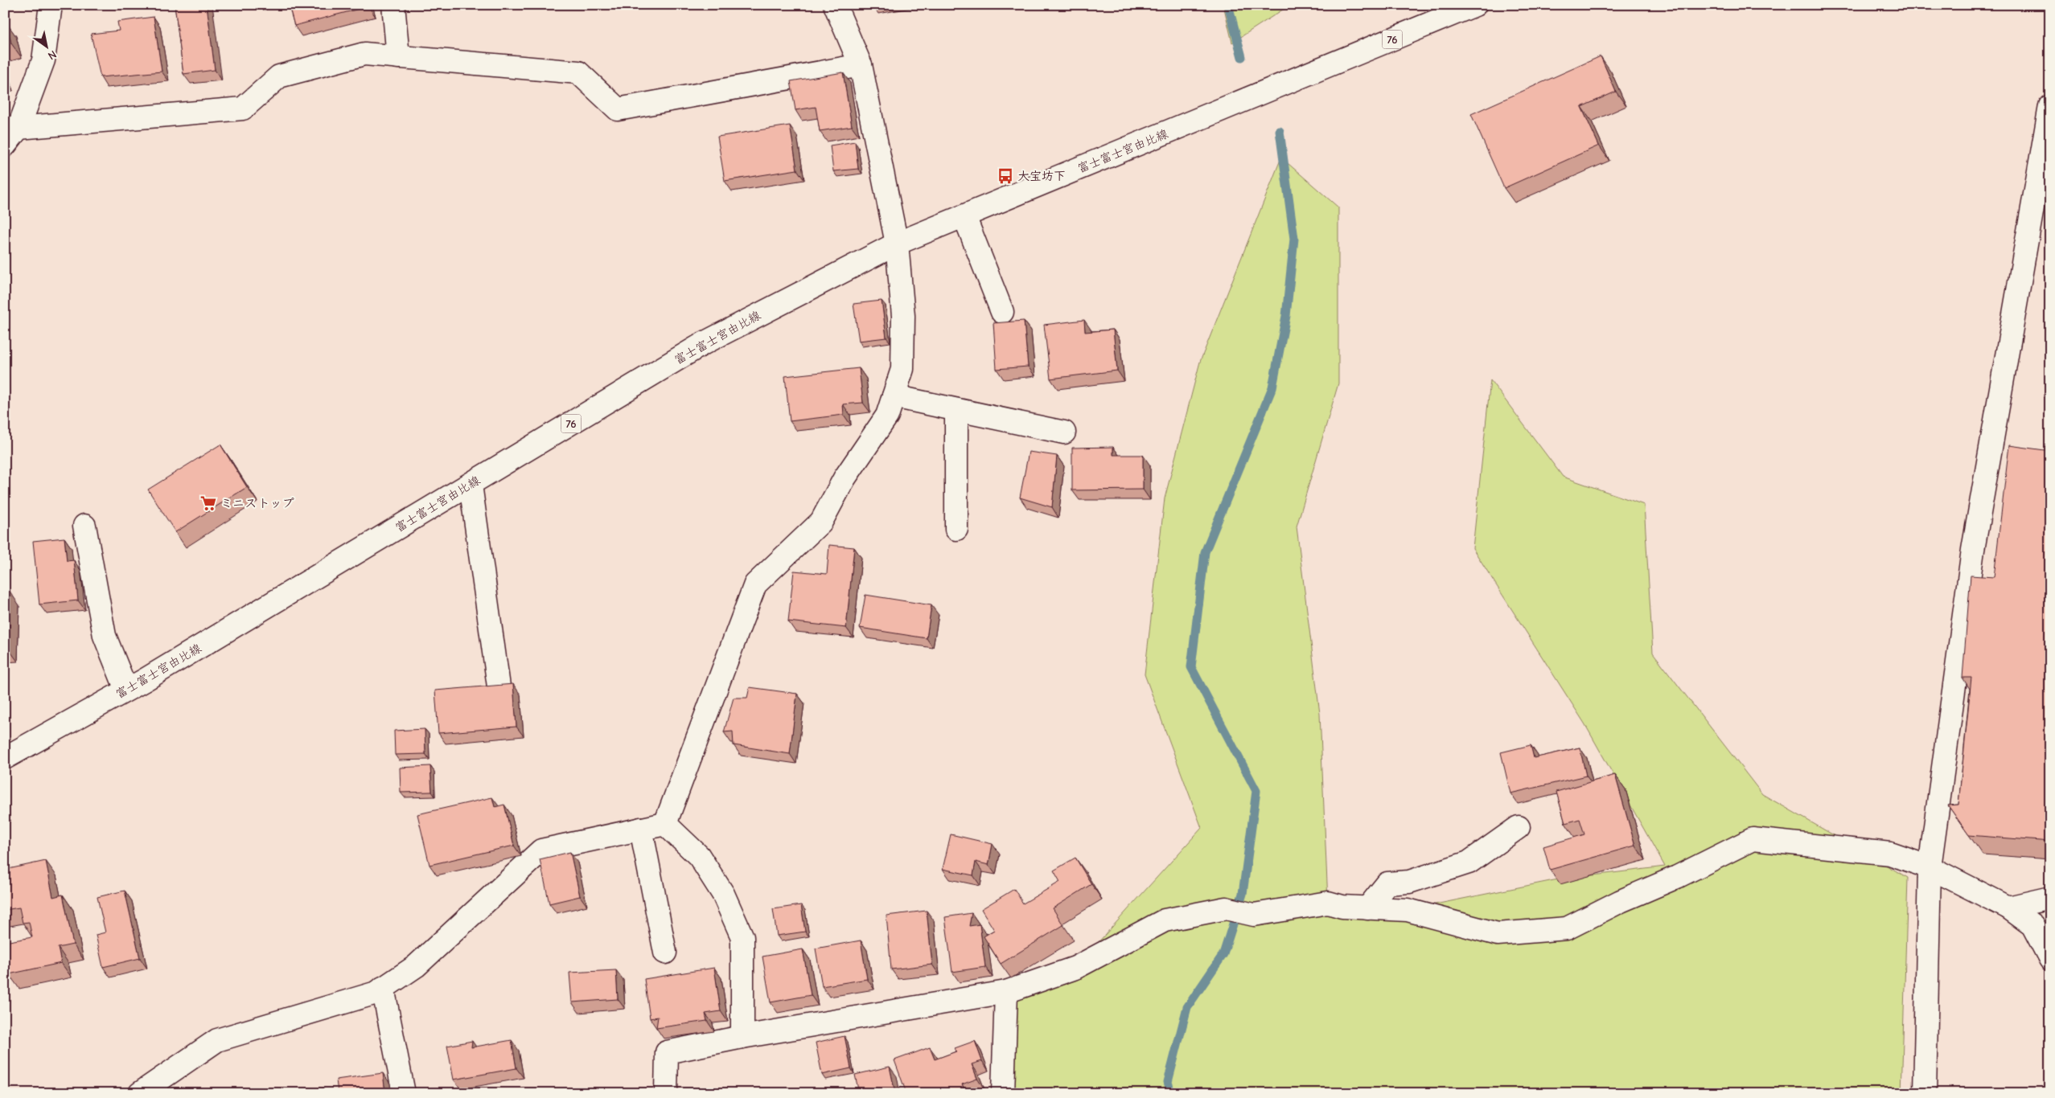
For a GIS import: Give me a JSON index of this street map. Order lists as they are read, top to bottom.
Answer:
{
  "streets": {
    "street": ["76", "富士富士宮由比線"]
  },
  "places": {
    "bus stop": ["大宝坊下"],
    "supermarket": ["ミニストップ"]
  },
  "north": "bottom right"
}
